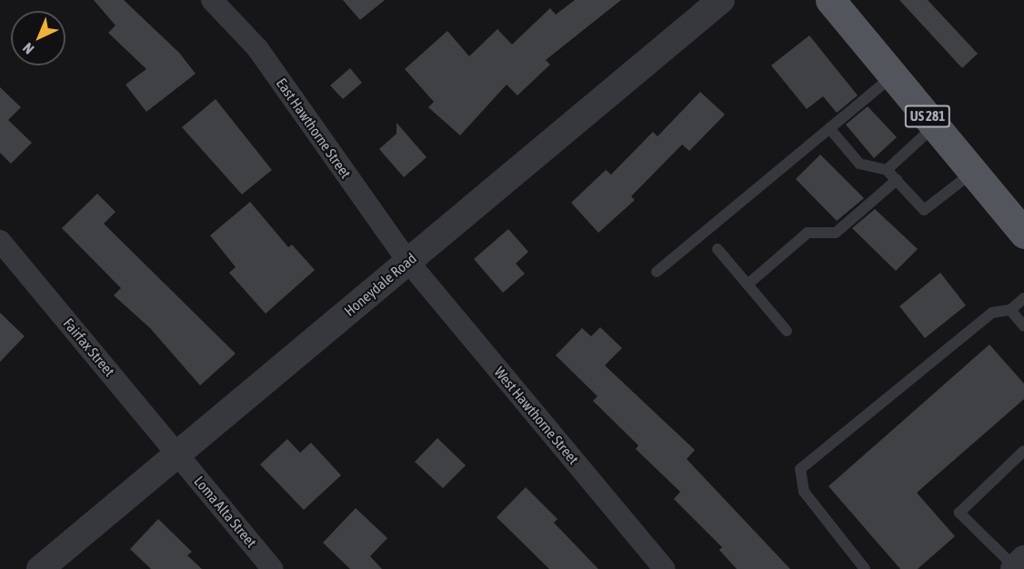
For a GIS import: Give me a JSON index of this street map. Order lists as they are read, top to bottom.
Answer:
{
  "streets": {
    "main road": ["US 281"],
    "street": [
      "East Hawthorne Street",
      "Honeydale Road",
      "Fairfax Street",
      "West Hawthorne Street",
      "Loma Alta Street"
    ]
  },
  "crossings": [
    ["East Hawthorne Street", "Honeydale Road"],
    ["East Hawthorne Street", "West Hawthorne Street"],
    ["Honeydale Road", "Fairfax Street"],
    ["Honeydale Road", "West Hawthorne Street"],
    ["Honeydale Road", "Loma Alta Street"],
    ["Fairfax Street", "Loma Alta Street"]
  ],
  "north": "bottom left"
}
